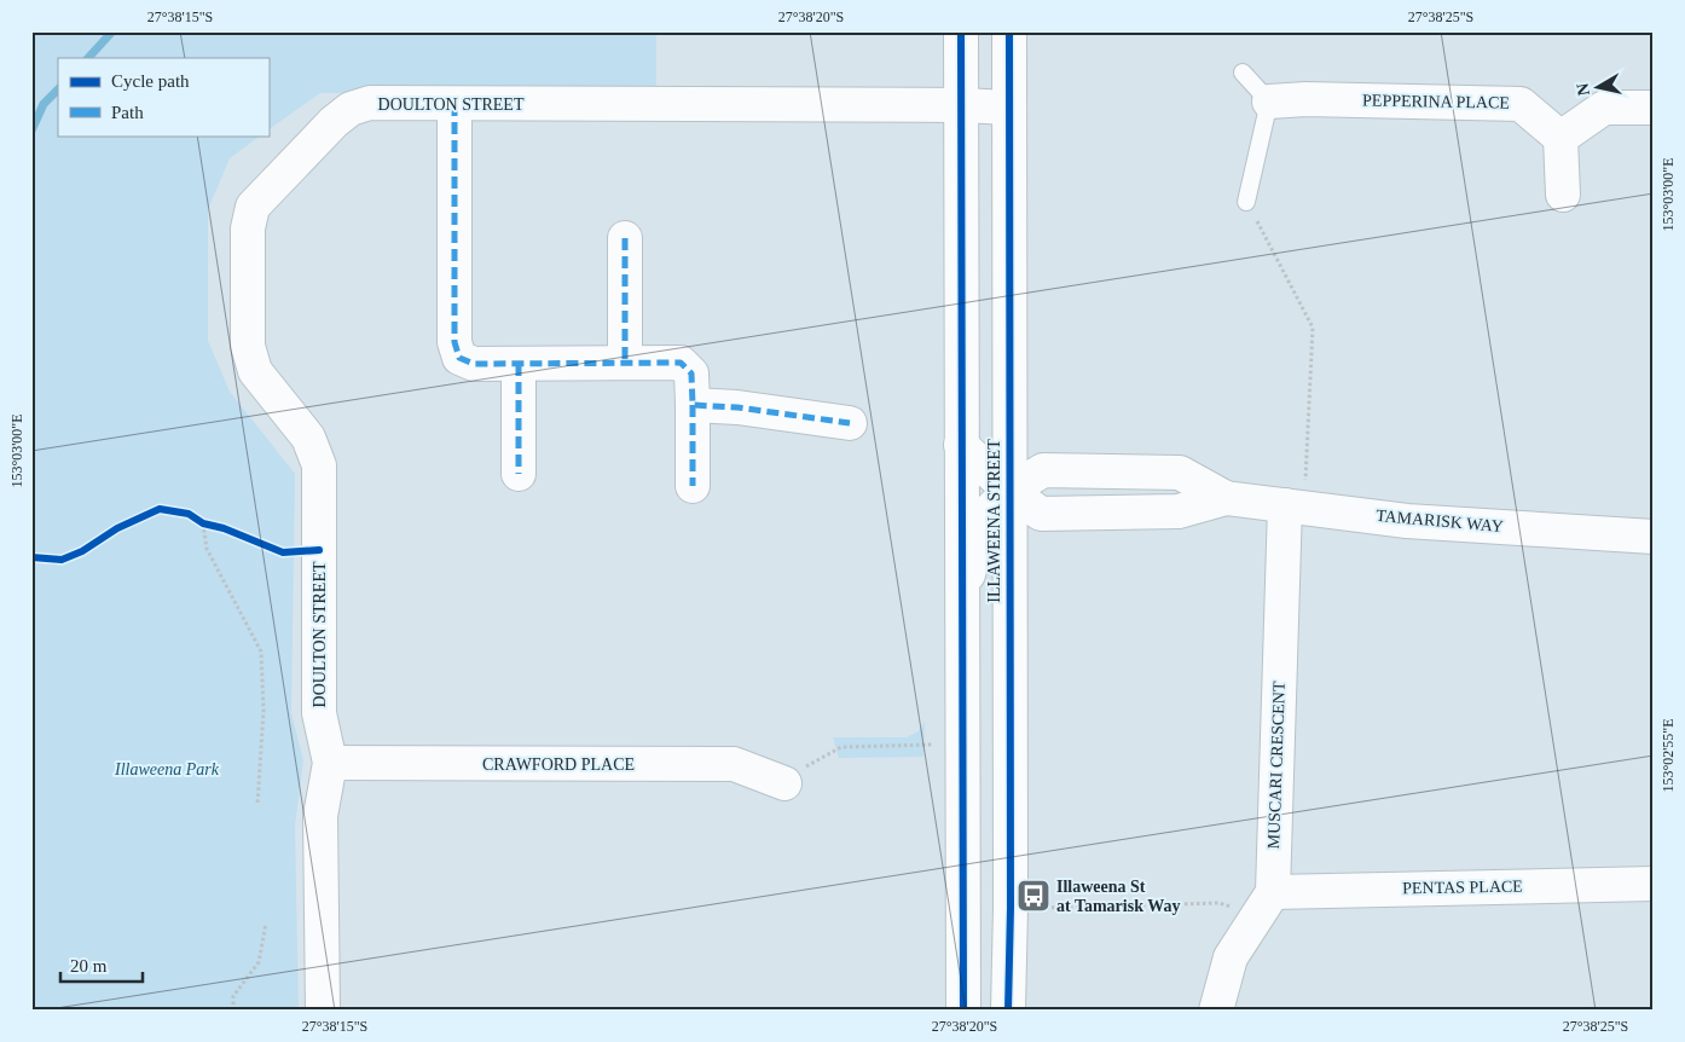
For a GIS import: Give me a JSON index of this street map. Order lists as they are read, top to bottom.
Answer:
{
  "streets": {
    "street": [
      "PEPPERINA PLACE",
      "DOULTON STREET",
      "ILLAWEENA STREET",
      "TAMARISK WAY",
      "CRAWFORD PLACE",
      "MUSCARI CRESCENT",
      "PENTAS PLACE"
    ]
  },
  "crossings": [
    ["DOULTON STREET", "ILLAWEENA STREET"],
    ["DOULTON STREET", "CRAWFORD PLACE"],
    ["TAMARISK WAY", "MUSCARI CRESCENT"],
    ["MUSCARI CRESCENT", "PENTAS PLACE"]
  ],
  "parks": ["Illaweena Park"],
  "places": {
    "bus stop": ["Illaweena St at Tamarisk Way"]
  },
  "legend": ["Cycle path", "Path"],
  "scale_bar": "20 m",
  "north": "left",
  "coordinates": [
    "27°38'15\"S",
    "27°38'20\"S",
    "27°38'25\"S",
    "153°03'00\"E",
    "153°02'55\"E"
  ]
}
